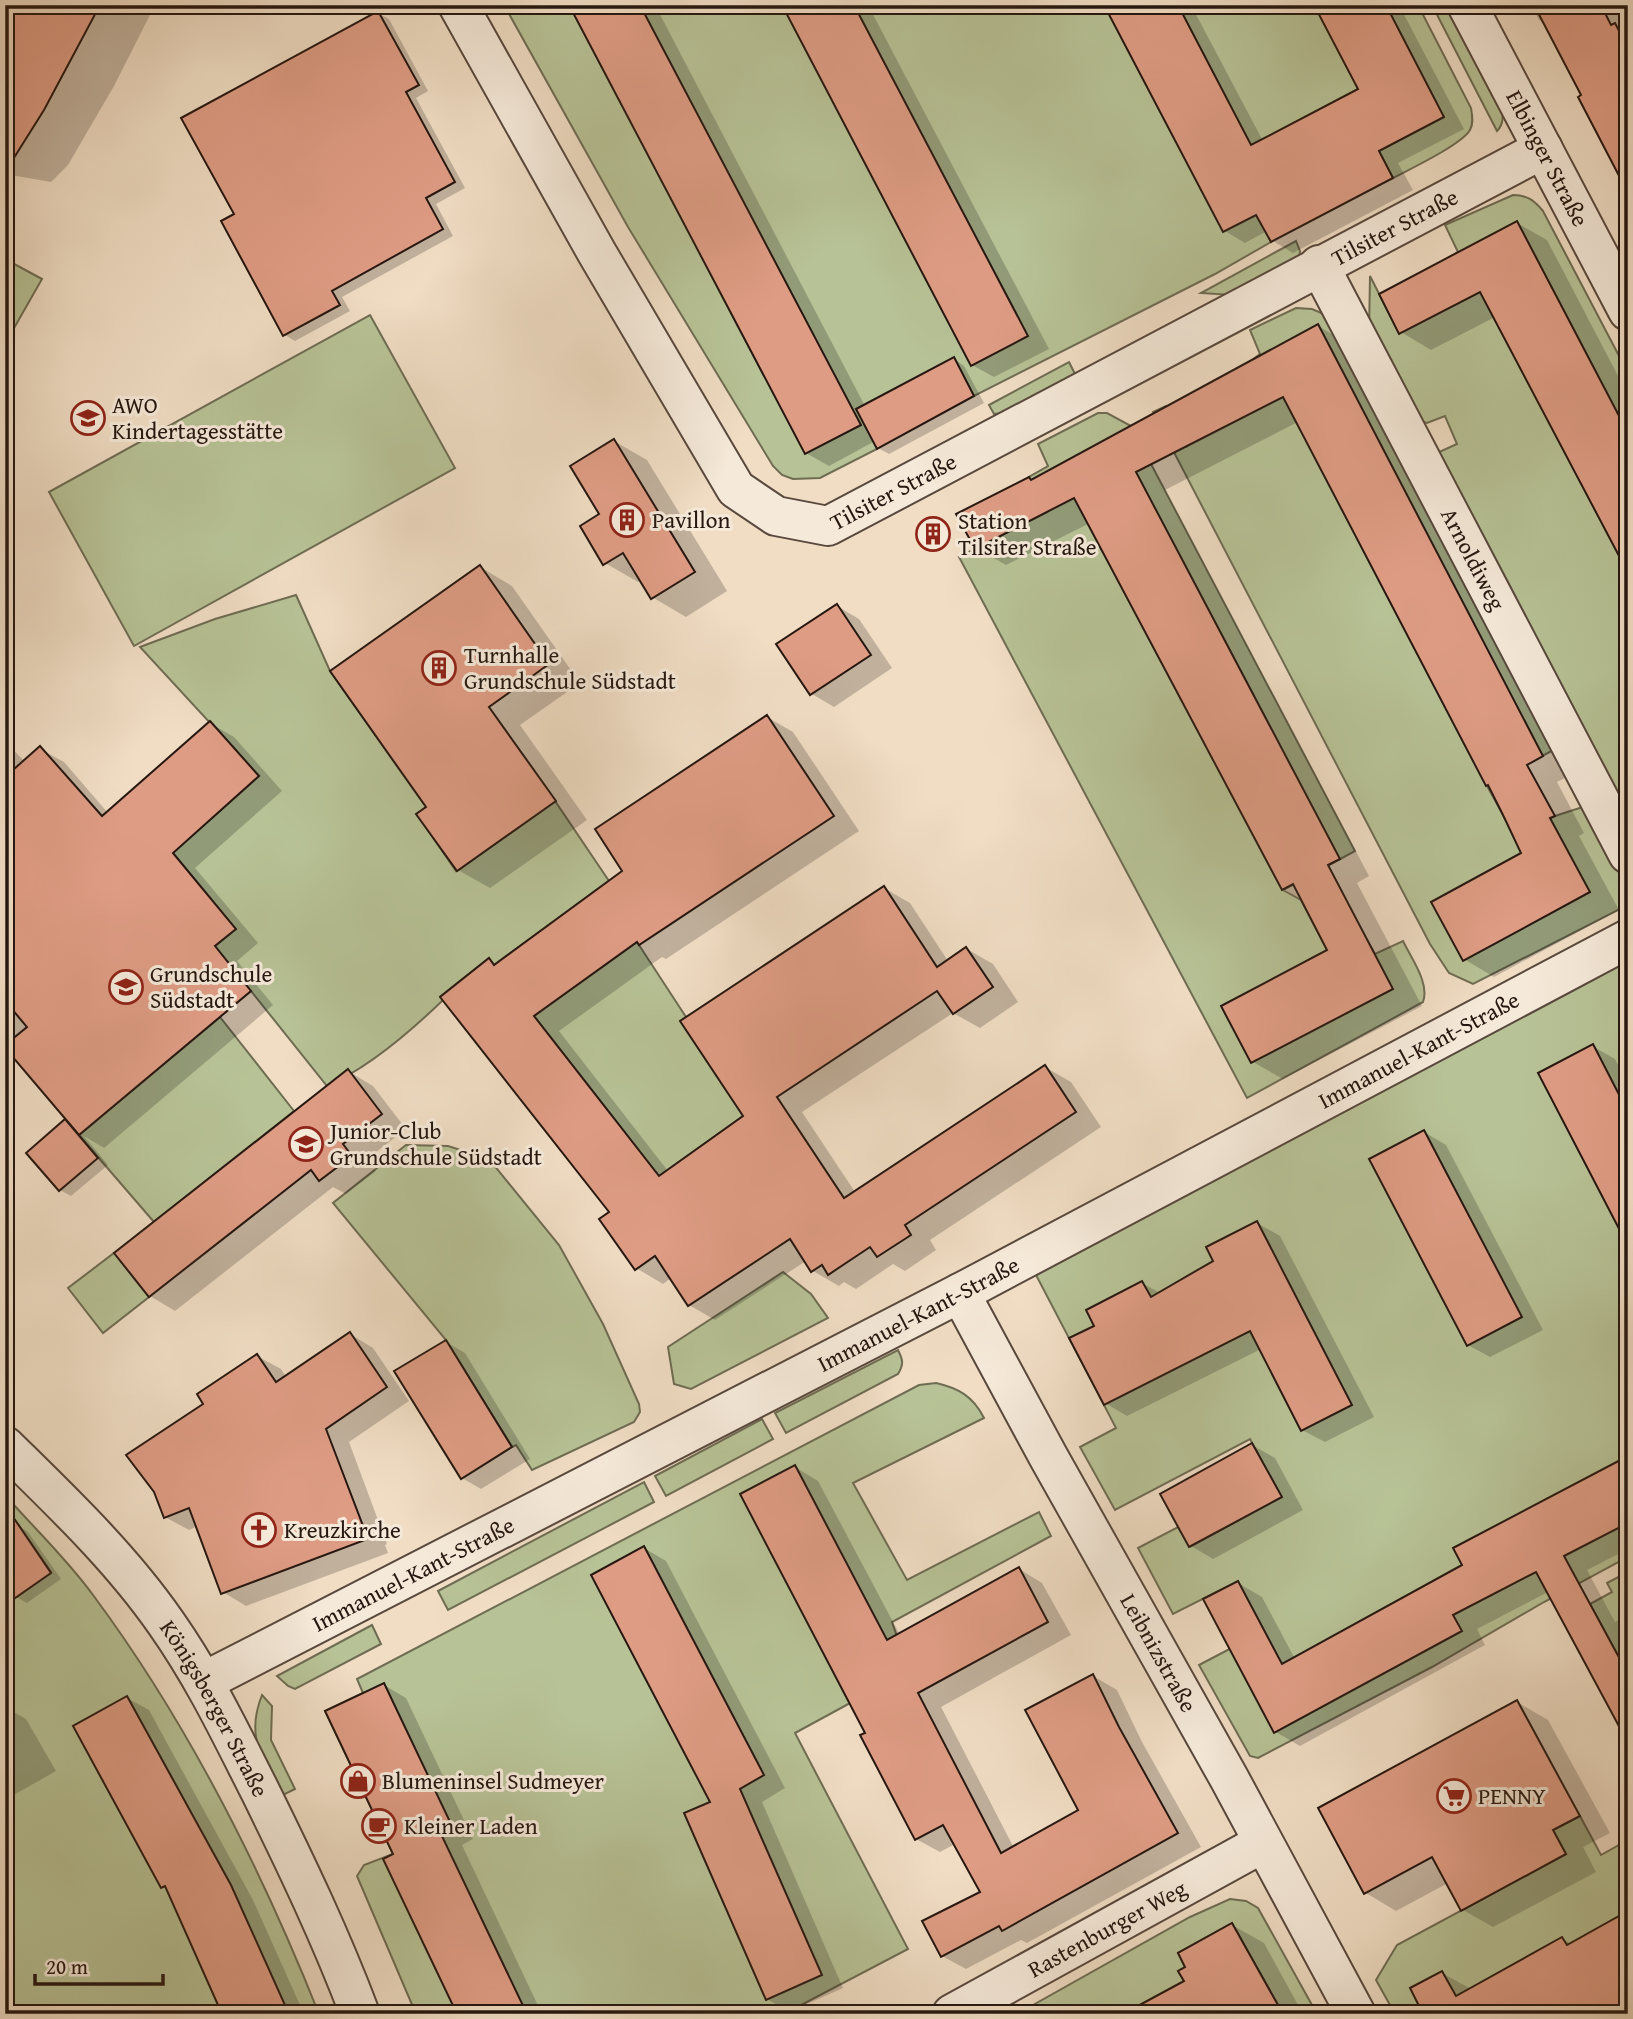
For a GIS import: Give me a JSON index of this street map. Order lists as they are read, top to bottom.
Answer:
{
  "streets": {
    "street": [
      "Elbinger Straße",
      "Tilsiter Straße",
      "Arnoldiweg",
      "Immanuel-Kant-Straße",
      "Leibnizstraße",
      "Königsberger Straße",
      "Rastenburger Weg"
    ]
  },
  "crossings": [
    ["Elbinger Straße", "Tilsiter Straße"],
    ["Tilsiter Straße", "Arnoldiweg"],
    ["Immanuel-Kant-Straße", "Leibnizstraße"],
    ["Immanuel-Kant-Straße", "Königsberger Straße"],
    ["Leibnizstraße", "Rastenburger Weg"]
  ],
  "places": {
    "school or university": ["AWO Kindertagesstätte", "Grundschule Südstadt", "Junior-Club Grundschule Südstadt"],
    "building": ["Pavillon", "Station Tilsiter Straße", "Turnhalle Grundschule Südstadt"],
    "church": ["Kreuzkirche"],
    "shop": ["Blumeninsel Sudmeyer"],
    "supermarket": ["PENNY"],
    "cafe": ["Kleiner Laden"]
  },
  "scale_bar": "20 m"
}
